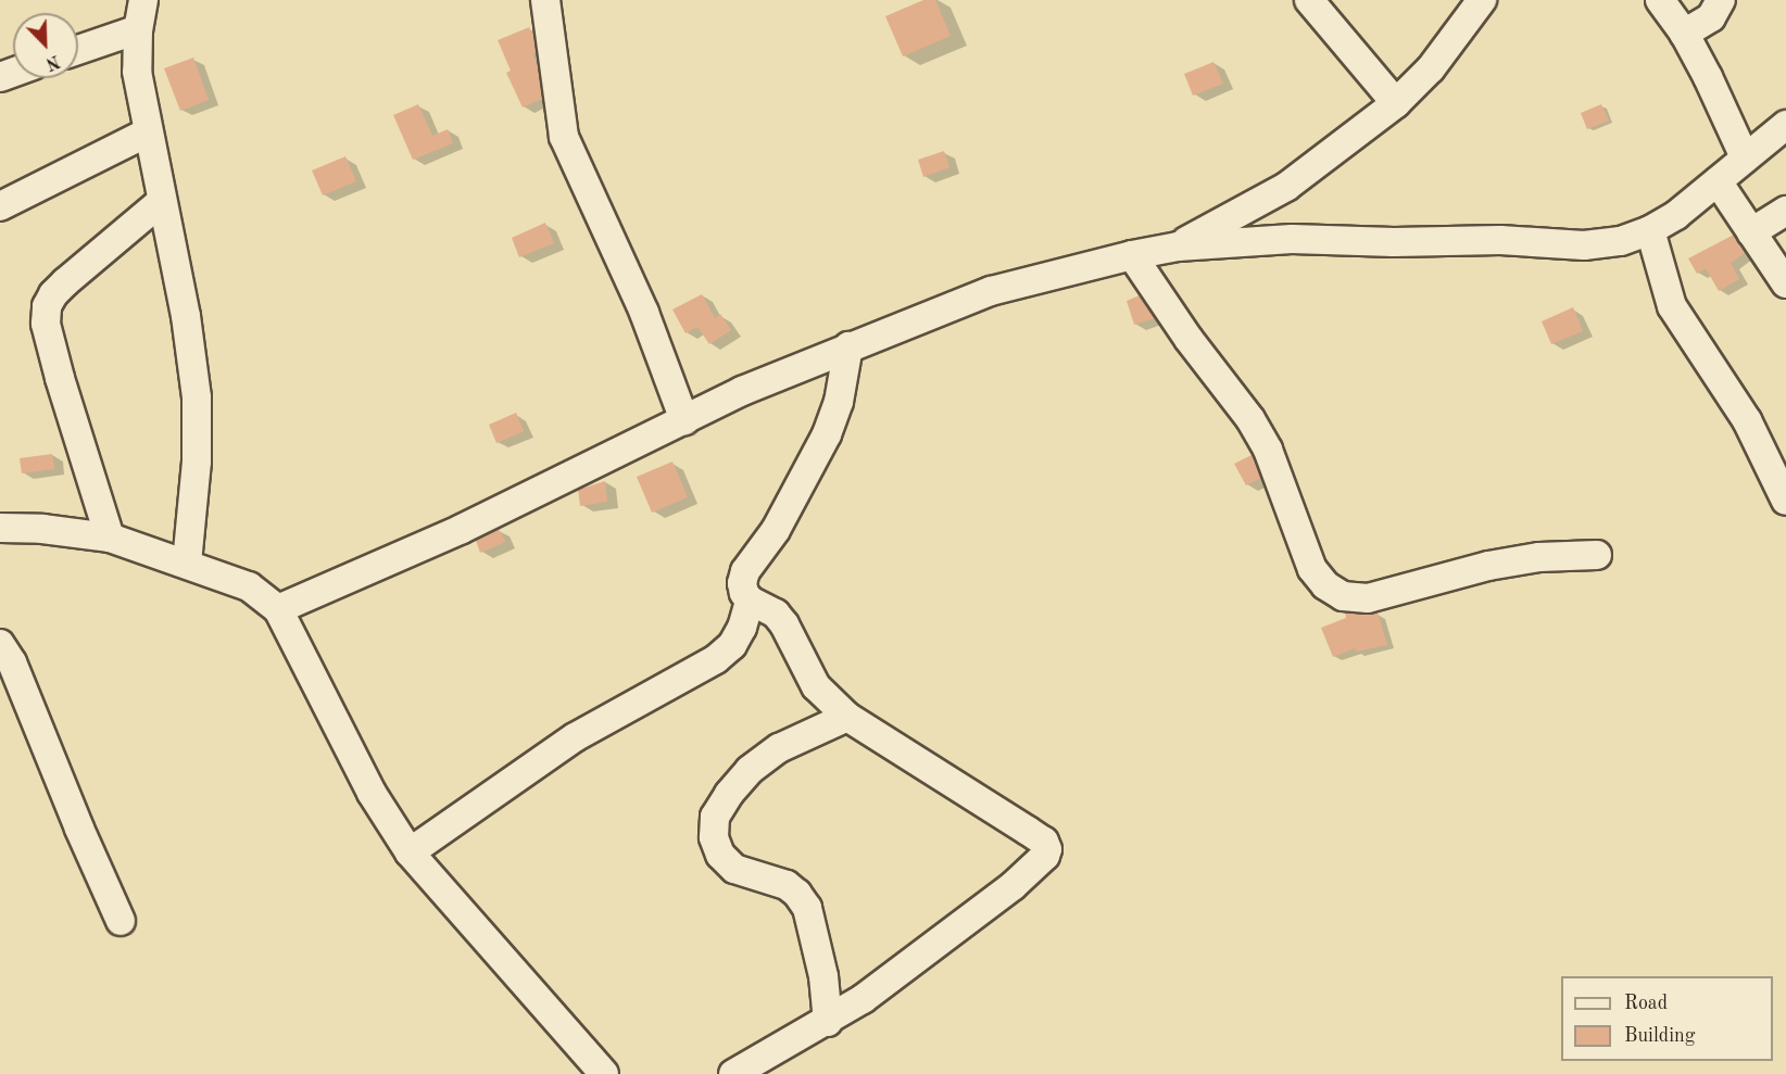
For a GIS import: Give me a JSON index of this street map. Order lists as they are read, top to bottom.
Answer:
{
  "legend": ["Road", "Building"],
  "north": "bottom right"
}
